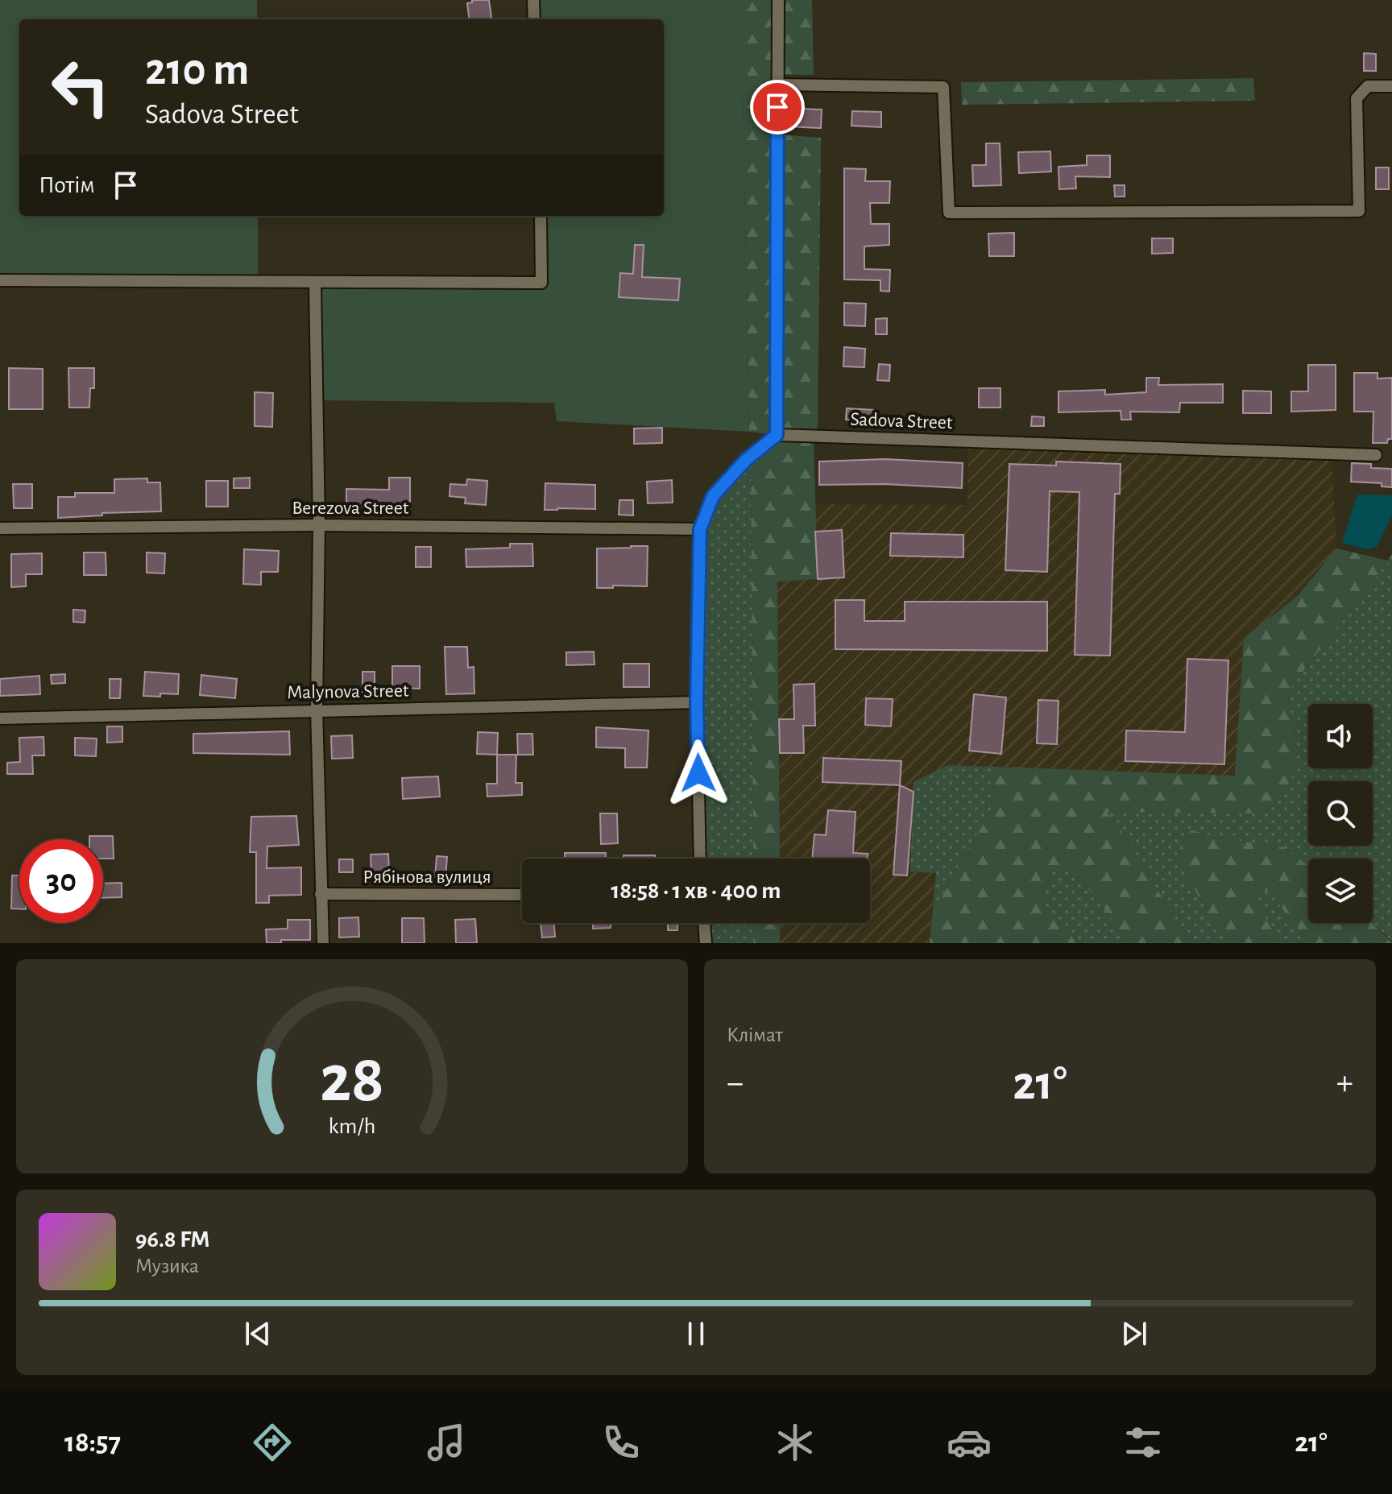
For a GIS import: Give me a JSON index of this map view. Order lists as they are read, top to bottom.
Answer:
{
  "streets": {
    "street": [
      "Sadova Street",
      "Berezova Street",
      "Malynova Street",
      "Рябінова вулиця"
    ]
  },
  "page": {
    "turn": ["210 m", "Sadova Street"],
    "then": "Потім",
    "limit": "30",
    "trip": "18:58 · 1 хв · 400 m",
    "tile": "Клімат",
    "heat": ["−", "21°", "+"],
    "song": ["96.8 FM", "Музика"],
    "tabs": ["18:57", "21°"],
    "gauge": ["28", "km/h"]
  }
}
